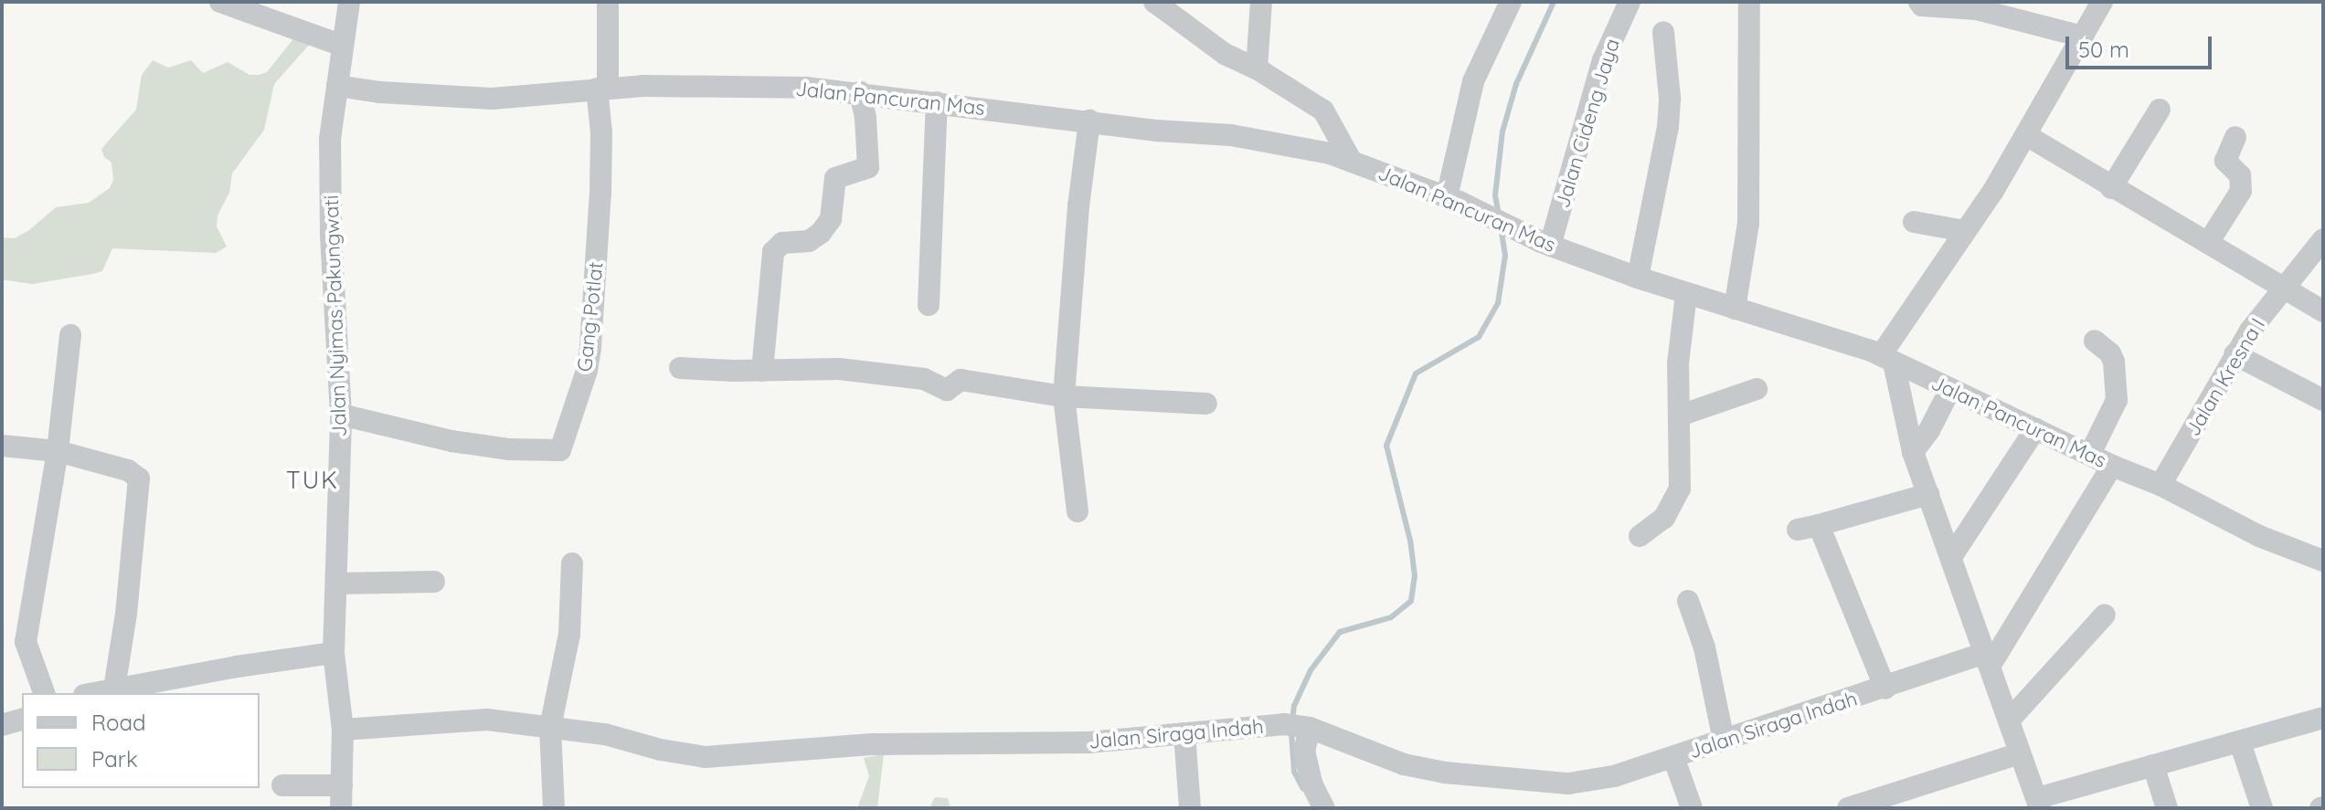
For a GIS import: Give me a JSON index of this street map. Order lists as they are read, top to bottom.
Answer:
{
  "streets": {
    "street": [
      "Jalan Pancuran Mas",
      "Jalan Cideng Jaya",
      "Jalan Nyimas Pakungwati",
      "Gang Potlat",
      "Jalan Kresna I",
      "Jalan Siraga Indah"
    ]
  },
  "crossings": [
    ["Jalan Pancuran Mas", "Jalan Cideng Jaya"],
    ["Jalan Pancuran Mas", "Jalan Nyimas Pakungwati"],
    ["Jalan Pancuran Mas", "Gang Potlat"],
    ["Jalan Pancuran Mas", "Jalan Kresna I"],
    ["Jalan Nyimas Pakungwati", "Gang Potlat"],
    ["Jalan Nyimas Pakungwati", "Jalan Siraga Indah"]
  ],
  "districts": ["TUK"],
  "legend": ["Road", "Park"],
  "scale_bar": "50 m"
}
